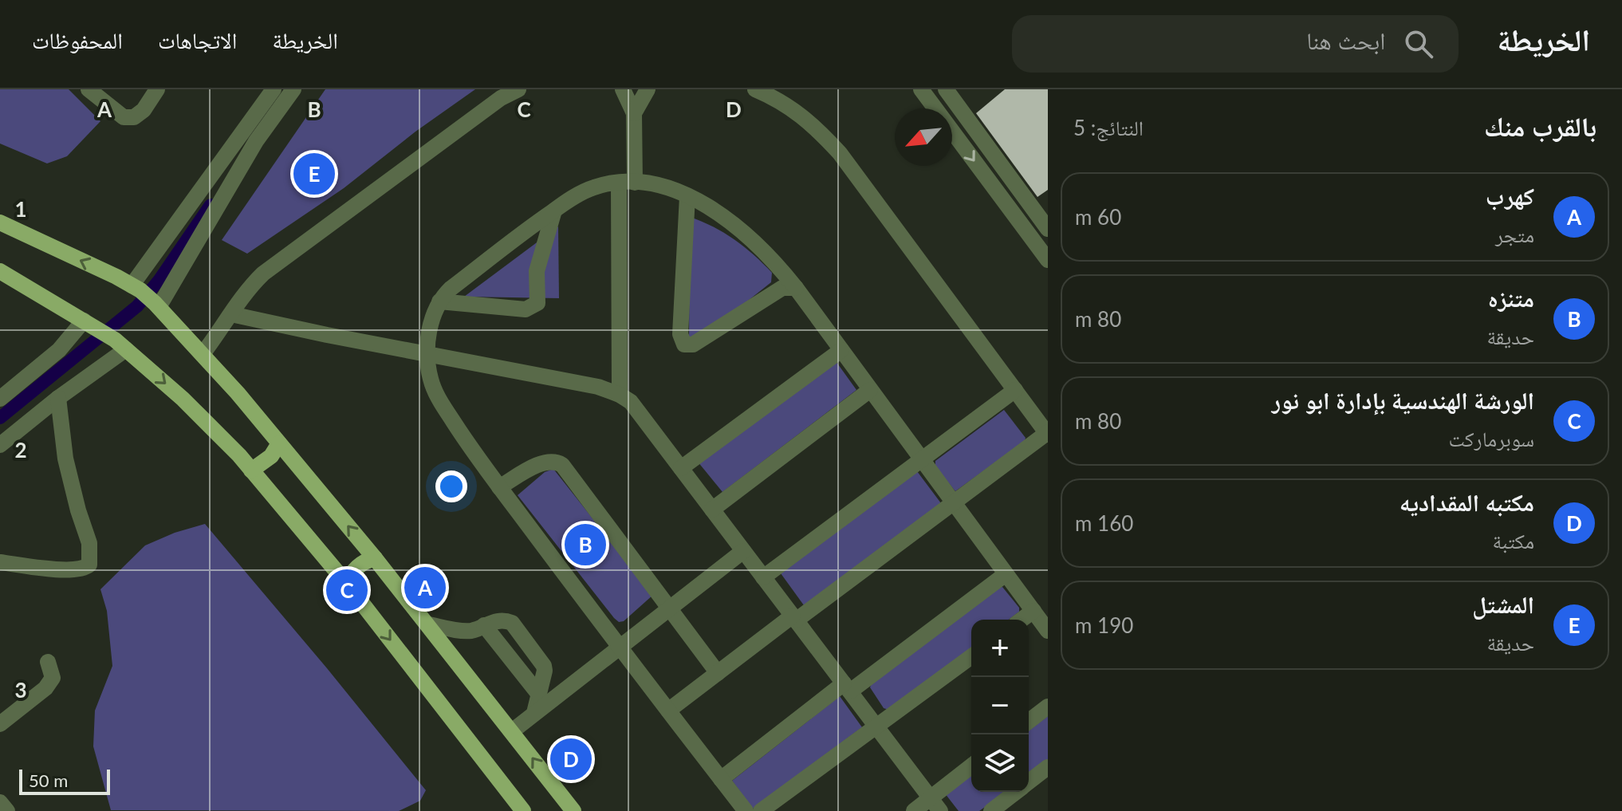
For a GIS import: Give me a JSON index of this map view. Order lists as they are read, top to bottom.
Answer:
{
  "scale_bar": "50 m",
  "north": "bottom left",
  "page": {
    "header": "الخريطة",
    "search": "ابحث هنا",
    "nav": ["الخريطة", "الاتجاهات", "المحفوظات"],
    "heading": ["بالقرب منك", "النتائج: 5"],
    "pins": [
      "E",
      "B",
      "A",
      "C",
      "D"
    ],
    "list": [
      {
        "mark": "A",
        "name": "كهرب",
        "note": "متجر",
        "value": "60 m"
      },
      {
        "mark": "B",
        "name": "متنزه",
        "note": "حديقة",
        "value": "80 m"
      },
      {
        "mark": "C",
        "name": "الورشة الهندسية بإدارة ابو نور",
        "note": "سوبرماركت",
        "value": "80 m"
      },
      {
        "mark": "D",
        "name": "مكتبه المقداديه",
        "note": "مكتبة",
        "value": "160 m"
      },
      {
        "mark": "E",
        "name": "المشتل",
        "note": "حديقة",
        "value": "190 m"
      }
    ],
    "map_buttons": ["+", "−"],
    "scale": "50 m"
  },
  "grid": {
    "columns": [
      "A",
      "B",
      "C",
      "D"
    ],
    "rows": ["1", "2", "3"]
  }
}
